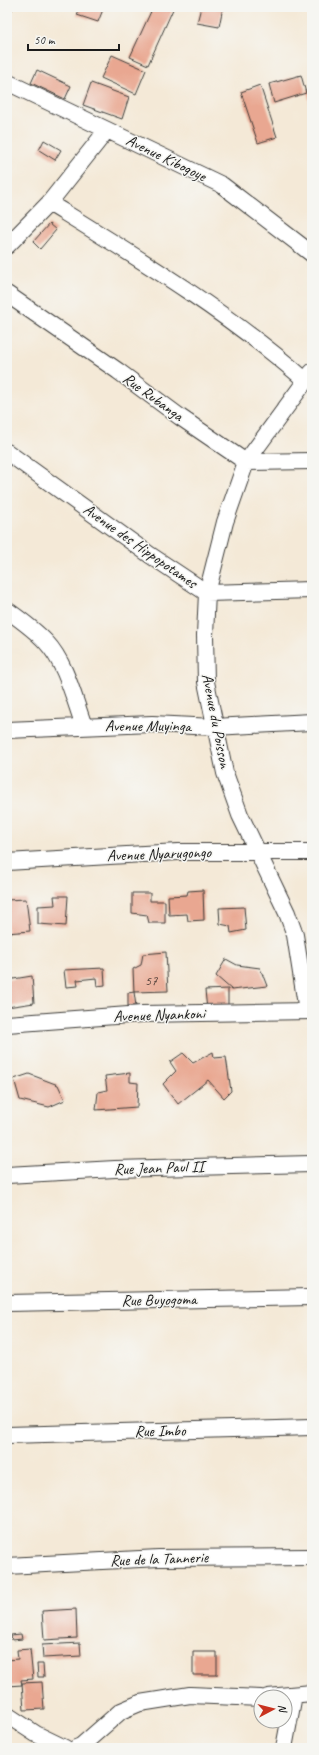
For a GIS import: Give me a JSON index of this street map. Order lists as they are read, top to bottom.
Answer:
{
  "streets": {
    "street": [
      "Avenue Kibogoye",
      "Rue Rubanga",
      "Avenue des Hippopotames",
      "Avenue du Poisson",
      "Avenue Muyinga",
      "Avenue Nyarugongo",
      "Avenue Nyankoni",
      "Rue Jean Paul II",
      "Rue Buyogoma",
      "Rue Imbo",
      "Rue de la Tannerie"
    ]
  },
  "crossings": [
    ["Rue Rubanga", "Avenue du Poisson"],
    ["Avenue des Hippopotames", "Avenue du Poisson"],
    ["Avenue du Poisson", "Avenue Muyinga"],
    ["Avenue du Poisson", "Avenue Nyarugongo"],
    ["Avenue du Poisson", "Avenue Nyankoni"]
  ],
  "house_numbers": ["57"],
  "scale_bar": "50 m",
  "north": "right"
}
